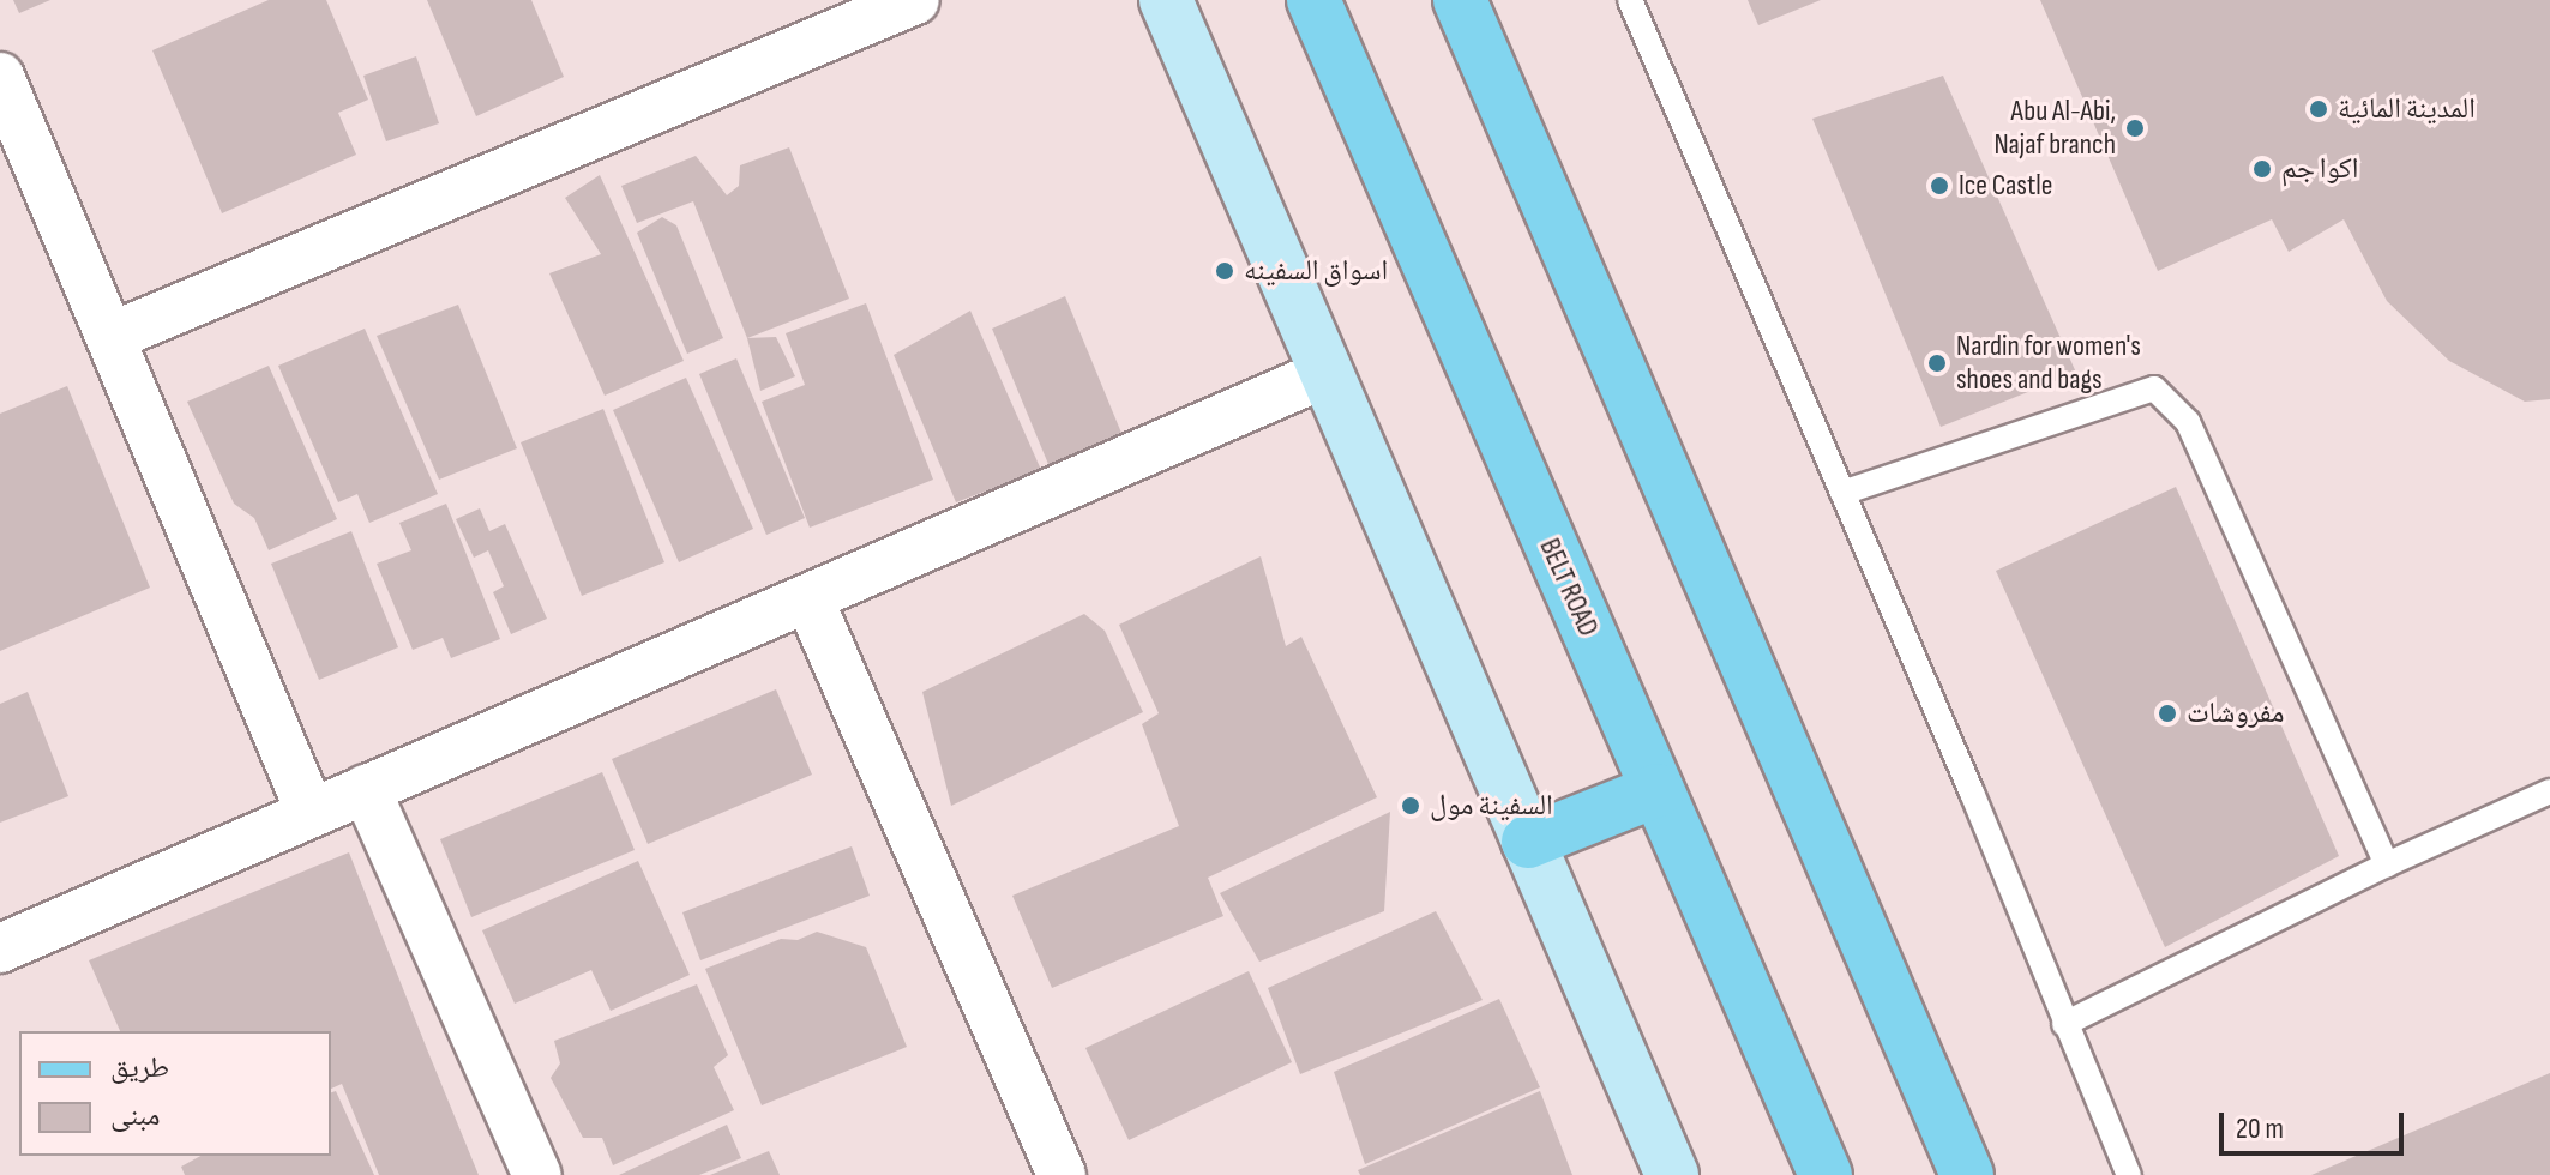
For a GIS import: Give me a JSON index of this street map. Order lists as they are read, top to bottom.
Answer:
{
  "streets": {
    "main road": ["BELT ROAD"]
  },
  "places": [
    "المدينة المائية",
    "Abu Al-Abi, Najaf branch",
    "اكوا جم",
    "Ice Castle",
    "اسواق السفينه",
    "Nardin for women's shoes and bags",
    "مفروشات",
    "السفينة مول"
  ],
  "legend": ["طريق", "مبنى"],
  "scale_bar": "20 m"
}
